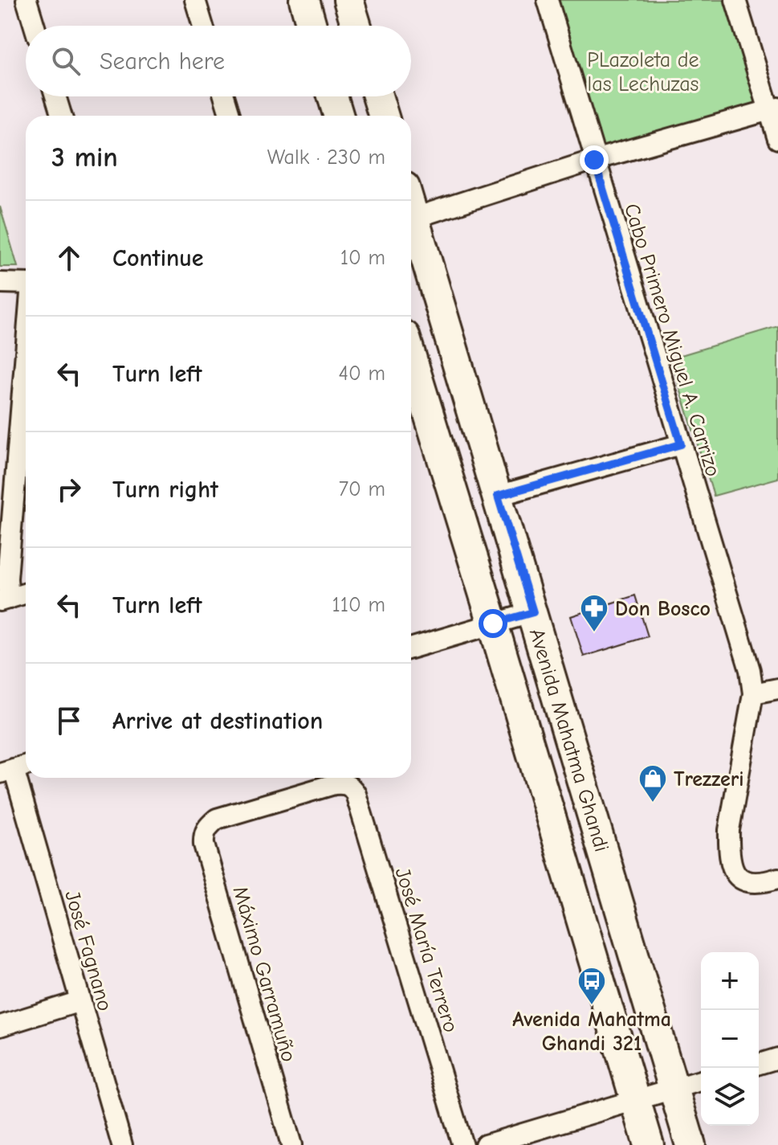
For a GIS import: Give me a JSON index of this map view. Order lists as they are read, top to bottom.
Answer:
{
  "streets": {
    "main road": ["Avenida Mahatma Ghandi"],
    "street": [
      "Cabo Primero Miguel A. Carrizo",
      "José María Terrero",
      "José Fagnano",
      "Máximo Garramuño"
    ]
  },
  "crossings": [
    ["José María Terrero", "Máximo Garramuño"]
  ],
  "parks": ["PLazoleta de las Lechuzas"],
  "places": {
    "pharmacy": ["Don Bosco"],
    "shop": ["Trezzeri"],
    "bus stop": ["Avenida Mahatma Ghandi 321"]
  },
  "page": {
    "search": "Search here",
    "heading": ["3 min", "Walk · 230 m"],
    "list": [
      ["Continue", "10 m"],
      ["Turn left", "40 m"],
      ["Turn right", "70 m"],
      ["Turn left", "110 m"],
      "Arrive at destination"
    ],
    "map_buttons": ["+", "−"]
  }
}
